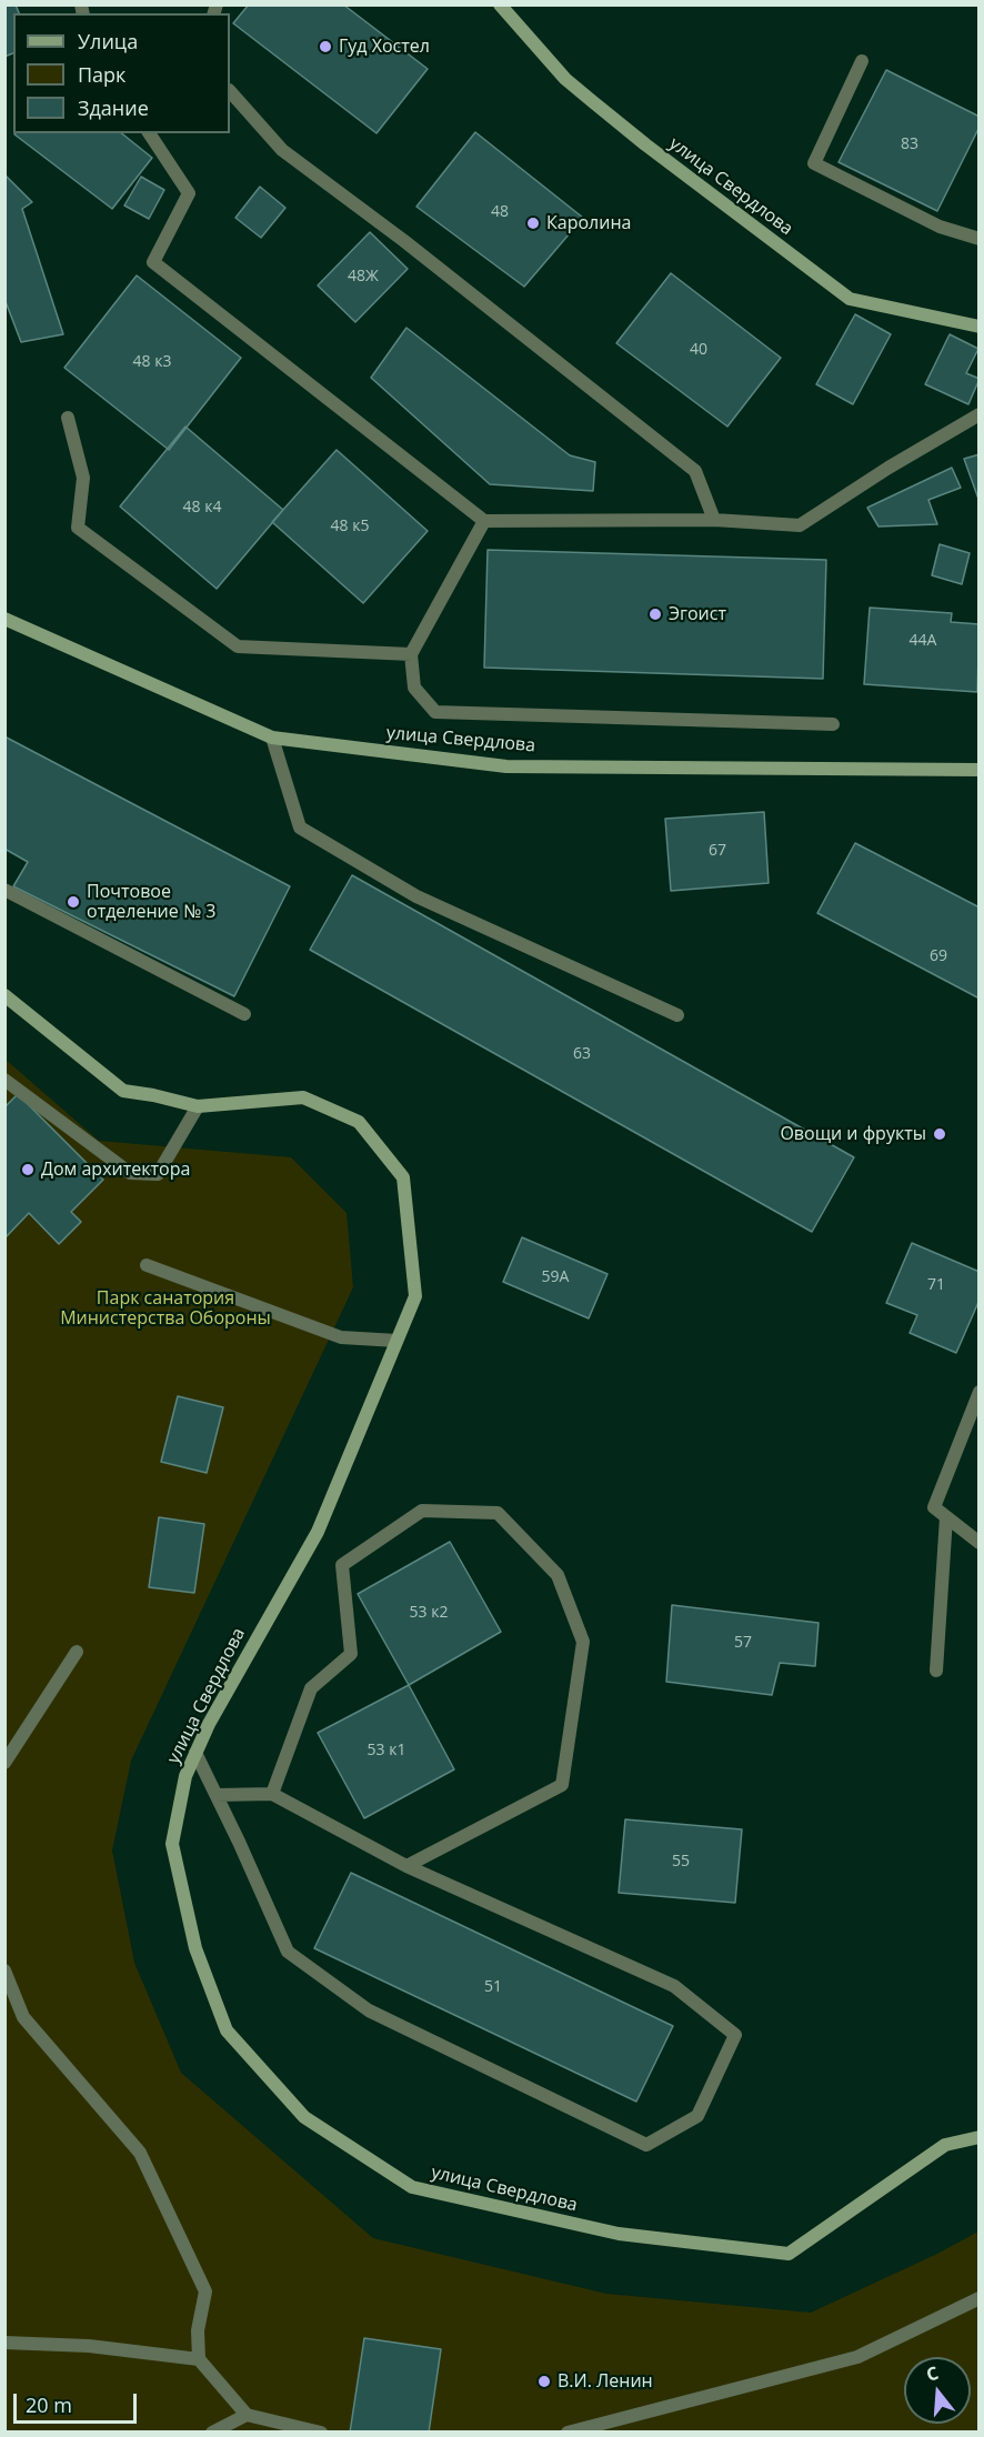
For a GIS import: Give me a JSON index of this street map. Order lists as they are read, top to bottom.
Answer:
{
  "streets": {
    "main road": ["улица Свердлова"]
  },
  "parks": ["Парк санатория Министерства Обороны"],
  "places": [
    "Гуд Хостел",
    "Каролина",
    "Эгоист",
    "Почтовое отделение № 3",
    "Овощи и фрукты",
    "Дом архитектора",
    "В.И. Ленин"
  ],
  "house_numbers": [
    "83",
    "48",
    "48Ж",
    "40",
    "48 к3",
    "48 к4",
    "48 к5",
    "44А",
    "67",
    "69",
    "63",
    "59А",
    "71",
    "53 к2",
    "57",
    "53 к1",
    "55",
    "51"
  ],
  "legend": ["Улица", "Парк", "Здание"],
  "scale_bar": "20 m",
  "north": "top"
}
